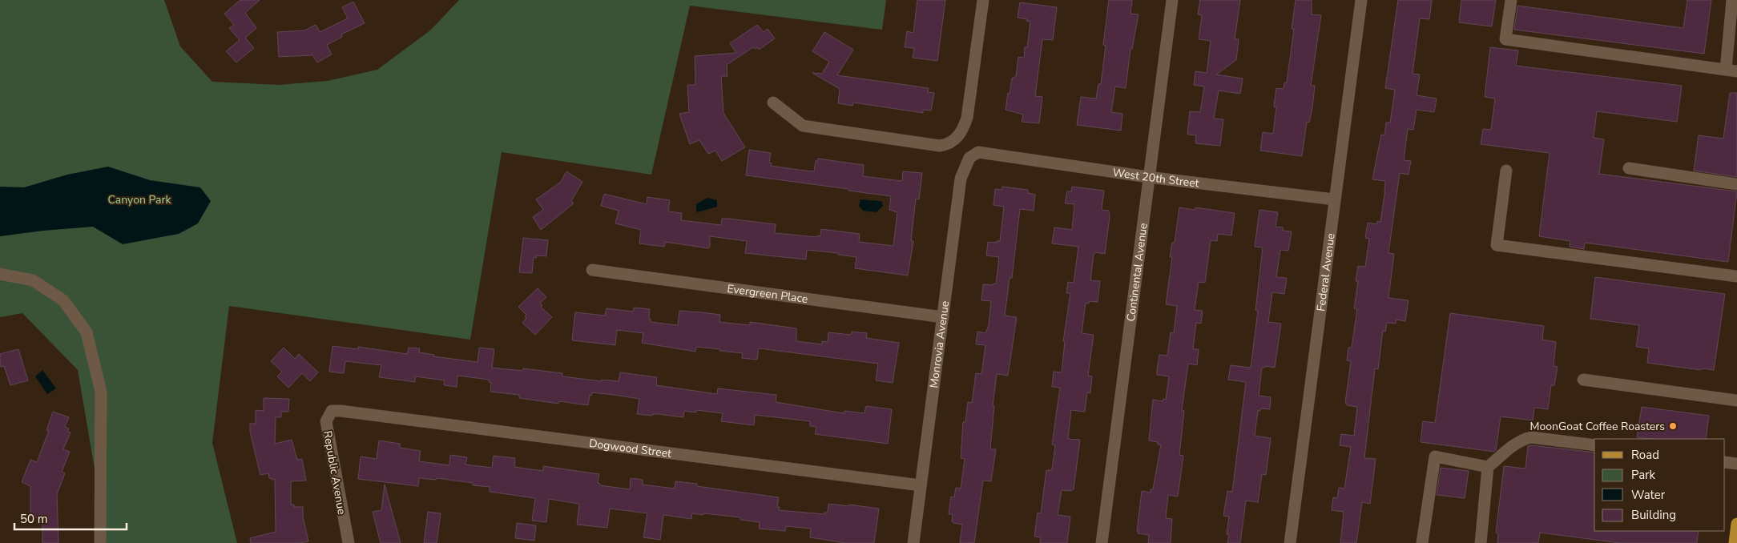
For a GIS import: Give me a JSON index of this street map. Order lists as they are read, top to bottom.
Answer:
{
  "streets": {
    "street": [
      "West 20th Street",
      "Continental Avenue",
      "Federal Avenue",
      "Evergreen Place",
      "Monrovia Avenue",
      "Dogwood Street",
      "Republic Avenue"
    ]
  },
  "crossings": [
    ["West 20th Street", "Continental Avenue"],
    ["West 20th Street", "Federal Avenue"],
    ["West 20th Street", "Monrovia Avenue"],
    ["Evergreen Place", "Monrovia Avenue"],
    ["Monrovia Avenue", "Dogwood Street"],
    ["Dogwood Street", "Republic Avenue"]
  ],
  "parks": ["Canyon Park"],
  "places": ["MoonGoat Coffee Roasters"],
  "legend": [
    "Road",
    "Park",
    "Water",
    "Building"
  ],
  "scale_bar": "50 m"
}
